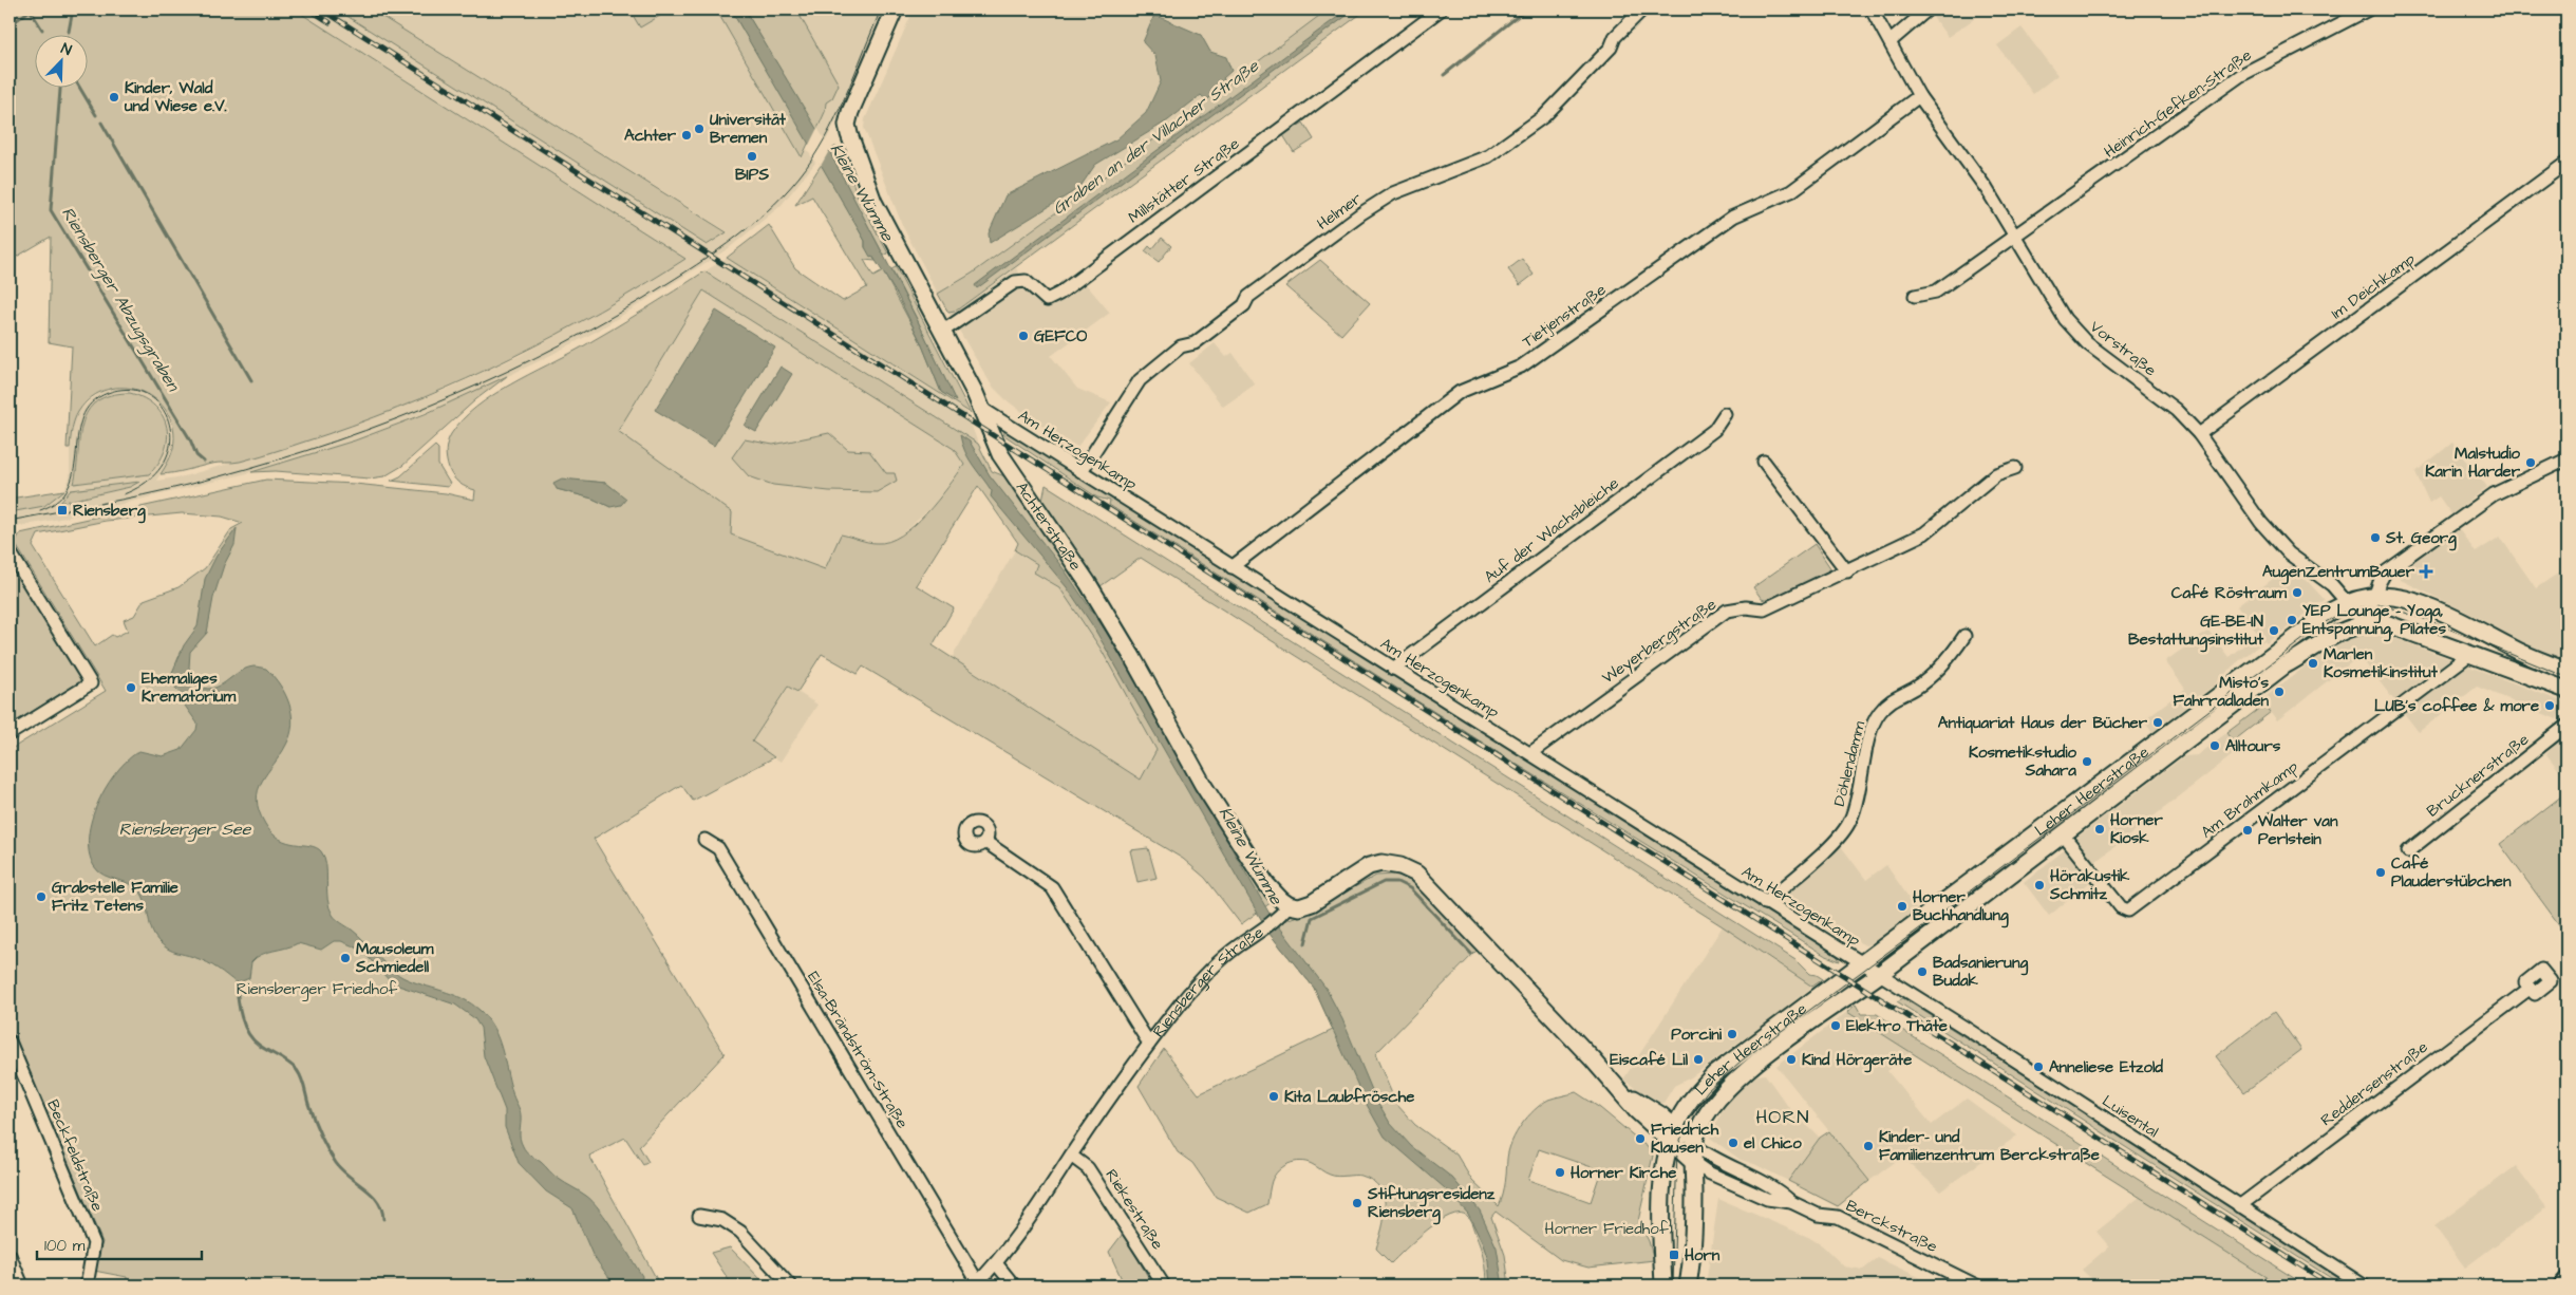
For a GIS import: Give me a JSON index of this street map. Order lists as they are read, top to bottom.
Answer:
{
  "streets": {
    "main road": ["Achterstraße", "Leher Heerstraße", "Riensberger Straße"],
    "street": [
      "Heinrich-Gefken-Straße",
      "Millstätter Straße",
      "Helmer",
      "Im Deichkamp",
      "Tietjenstraße",
      "Vorstraße",
      "Am Herzogenkamp",
      "Auf der Wachsbleiche",
      "Weyerbergstraße",
      "Döhlendamm",
      "Brucknerstraße",
      "Am Brahmkamp",
      "Elsa-Brändström-Straße",
      "Reddersenstraße",
      "Luisental",
      "Beckfeldstraße",
      "Riekestraße",
      "Berckstraße"
    ]
  },
  "crossings": [
    ["Heinrich-Gefken-Straße", "Vorstraße"],
    ["Millstätter Straße", "Achterstraße"],
    ["Helmer", "Am Herzogenkamp"],
    ["Im Deichkamp", "Vorstraße"],
    ["Tietjenstraße", "Vorstraße"],
    ["Tietjenstraße", "Am Herzogenkamp"],
    ["Vorstraße", "Leher Heerstraße"],
    ["Am Herzogenkamp", "Achterstraße"],
    ["Am Herzogenkamp", "Auf der Wachsbleiche"],
    ["Am Herzogenkamp", "Weyerbergstraße"],
    ["Am Herzogenkamp", "Döhlendamm"],
    ["Am Herzogenkamp", "Leher Heerstraße"],
    ["Am Herzogenkamp", "Luisental"],
    ["Achterstraße", "Riensberger Straße"],
    ["Leher Heerstraße", "Am Brahmkamp"],
    ["Leher Heerstraße", "Riensberger Straße"],
    ["Leher Heerstraße", "Luisental"],
    ["Leher Heerstraße", "Berckstraße"],
    ["Riensberger Straße", "Elsa-Brändström-Straße"],
    ["Riensberger Straße", "Riekestraße"],
    ["Reddersenstraße", "Luisental"]
  ],
  "districts": ["HORN"],
  "water": [
    "Graben an der Villacher Straße",
    "Kleine Wümme",
    "Riensberger Abzugsgraben",
    "Riensberger See"
  ],
  "parks": ["Riensberger Friedhof", "Horner Friedhof"],
  "places": {
    "other": [
      "Kinder, Wald und Wiese e.V.",
      "Universität Bremen",
      "Achter",
      "BIPS",
      "GEFCO",
      "Malstudio Karin Harder",
      "St. Georg",
      "Café Röstraum",
      "YEP Lounge - Yoga, Entspannung, Pilates",
      "GE-BE-IN Bestattungsinstitut",
      "Marlen Kosmetikinstitut",
      "Ehemaliges Krematorium",
      "Misto's Fahrradladen",
      "LUB's coffee & more",
      "Antiquariat Haus der Bücher",
      "Alltours",
      "Kosmetikstudio Sahara",
      "Horner Kiosk",
      "Walter van Perlstein",
      "Café Plauderstübchen",
      "Hörakustik Schmitz",
      "Grabstelle Familie Fritz Tetens",
      "Horner Buchhandlung",
      "Mausoleum Schmiedell",
      "Badsanierung Budak",
      "Elektro Thäte",
      "Porcini",
      "Eiscafé Lil",
      "Kind Hörgeräte",
      "Anneliese Etzold",
      "Kita Laubfrösche",
      "Friedrich Klausen",
      "el Chico",
      "Kinder- und Familienzentrum Berckstraße",
      "Horner Kirche",
      "Stiftungsresidenz Riensberg"
    ],
    "transit": ["Riensberg", "Horn"],
    "health": ["AugenZentrumBauer"]
  },
  "scale_bar": "100 m",
  "north": "top right"
}
